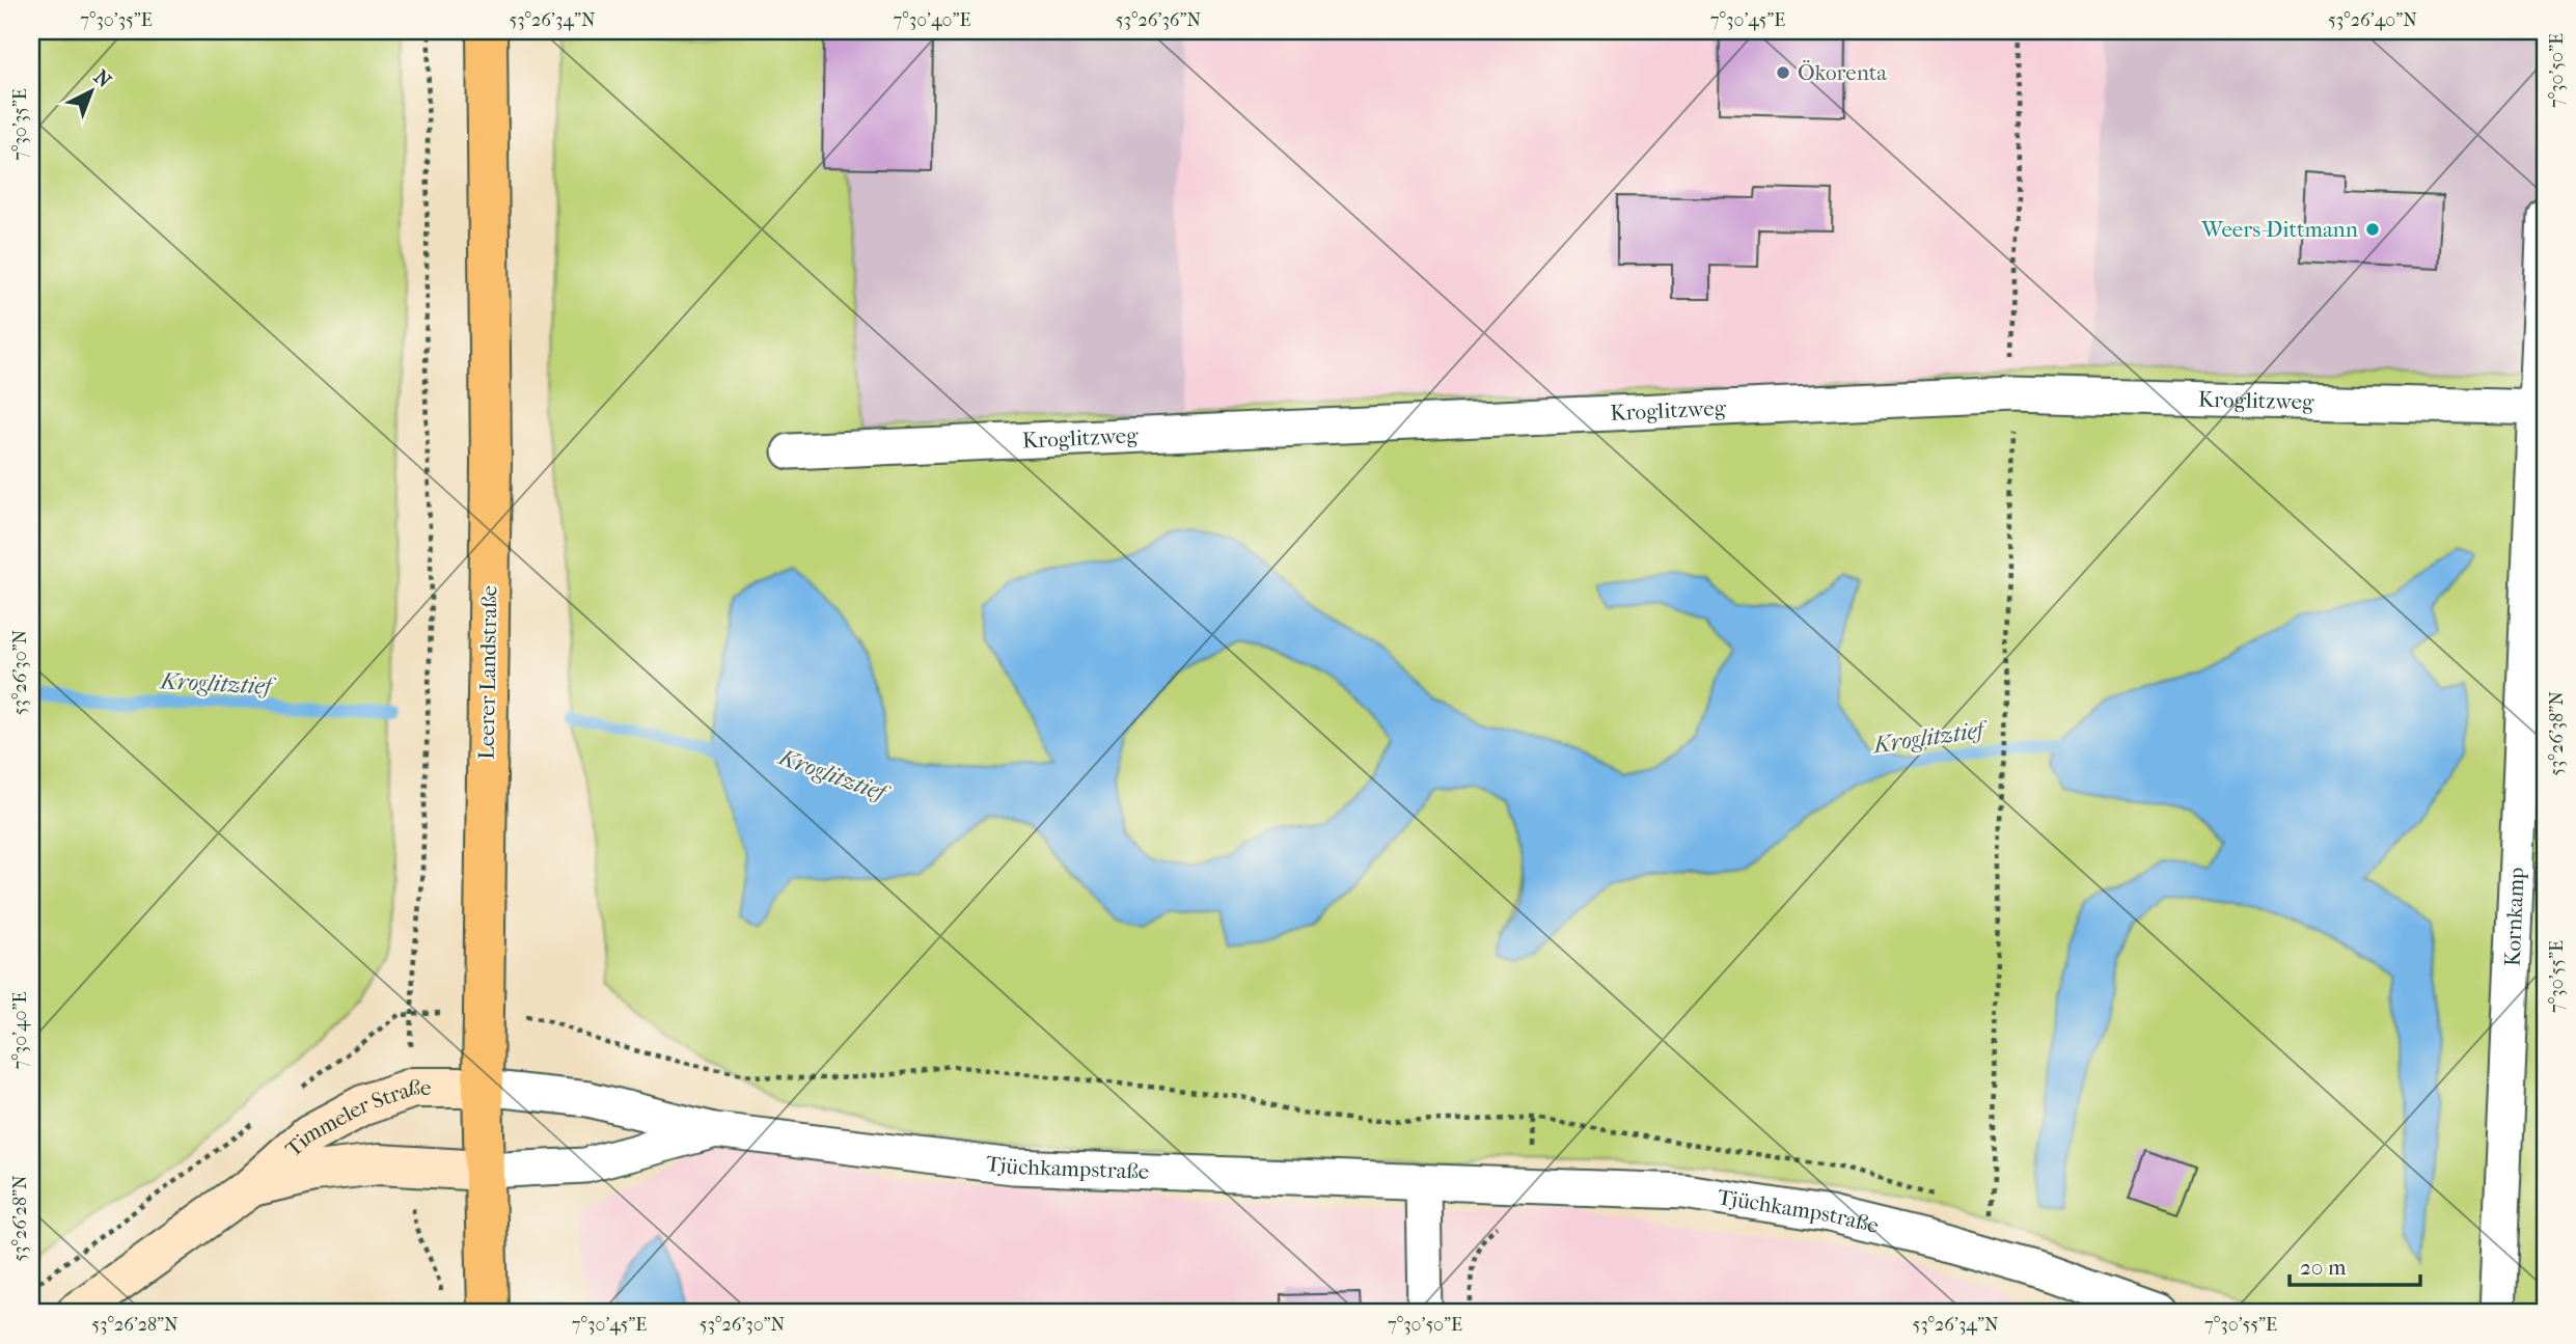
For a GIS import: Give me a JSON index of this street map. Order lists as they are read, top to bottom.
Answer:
{
  "streets": {
    "main road": ["Leerer Landstraße", "Timmeler Straße"],
    "street": ["Kroglitzweg", "Kornkamp", "Tjüchkampstraße"]
  },
  "crossings": [
    ["Kroglitzweg", "Kornkamp"],
    ["Leerer Landstraße", "Timmeler Straße"],
    ["Leerer Landstraße", "Tjüchkampstraße"],
    ["Timmeler Straße", "Tjüchkampstraße"]
  ],
  "water": ["Kroglitztief"],
  "places": ["Ökorenta", "Weers-Dittmann"],
  "scale_bar": "20 m",
  "north": "top right",
  "coordinates": [
    "7°30'35\"E",
    "53°26'34\"N",
    "7°30'40\"E",
    "53°26'36\"N",
    "7°30'45\"E",
    "53°26'40\"N",
    "7°30'50\"E",
    "53°26'30\"N",
    "53°26'38\"N",
    "7°30'55\"E",
    "53°26'28\"N"
  ]
}
